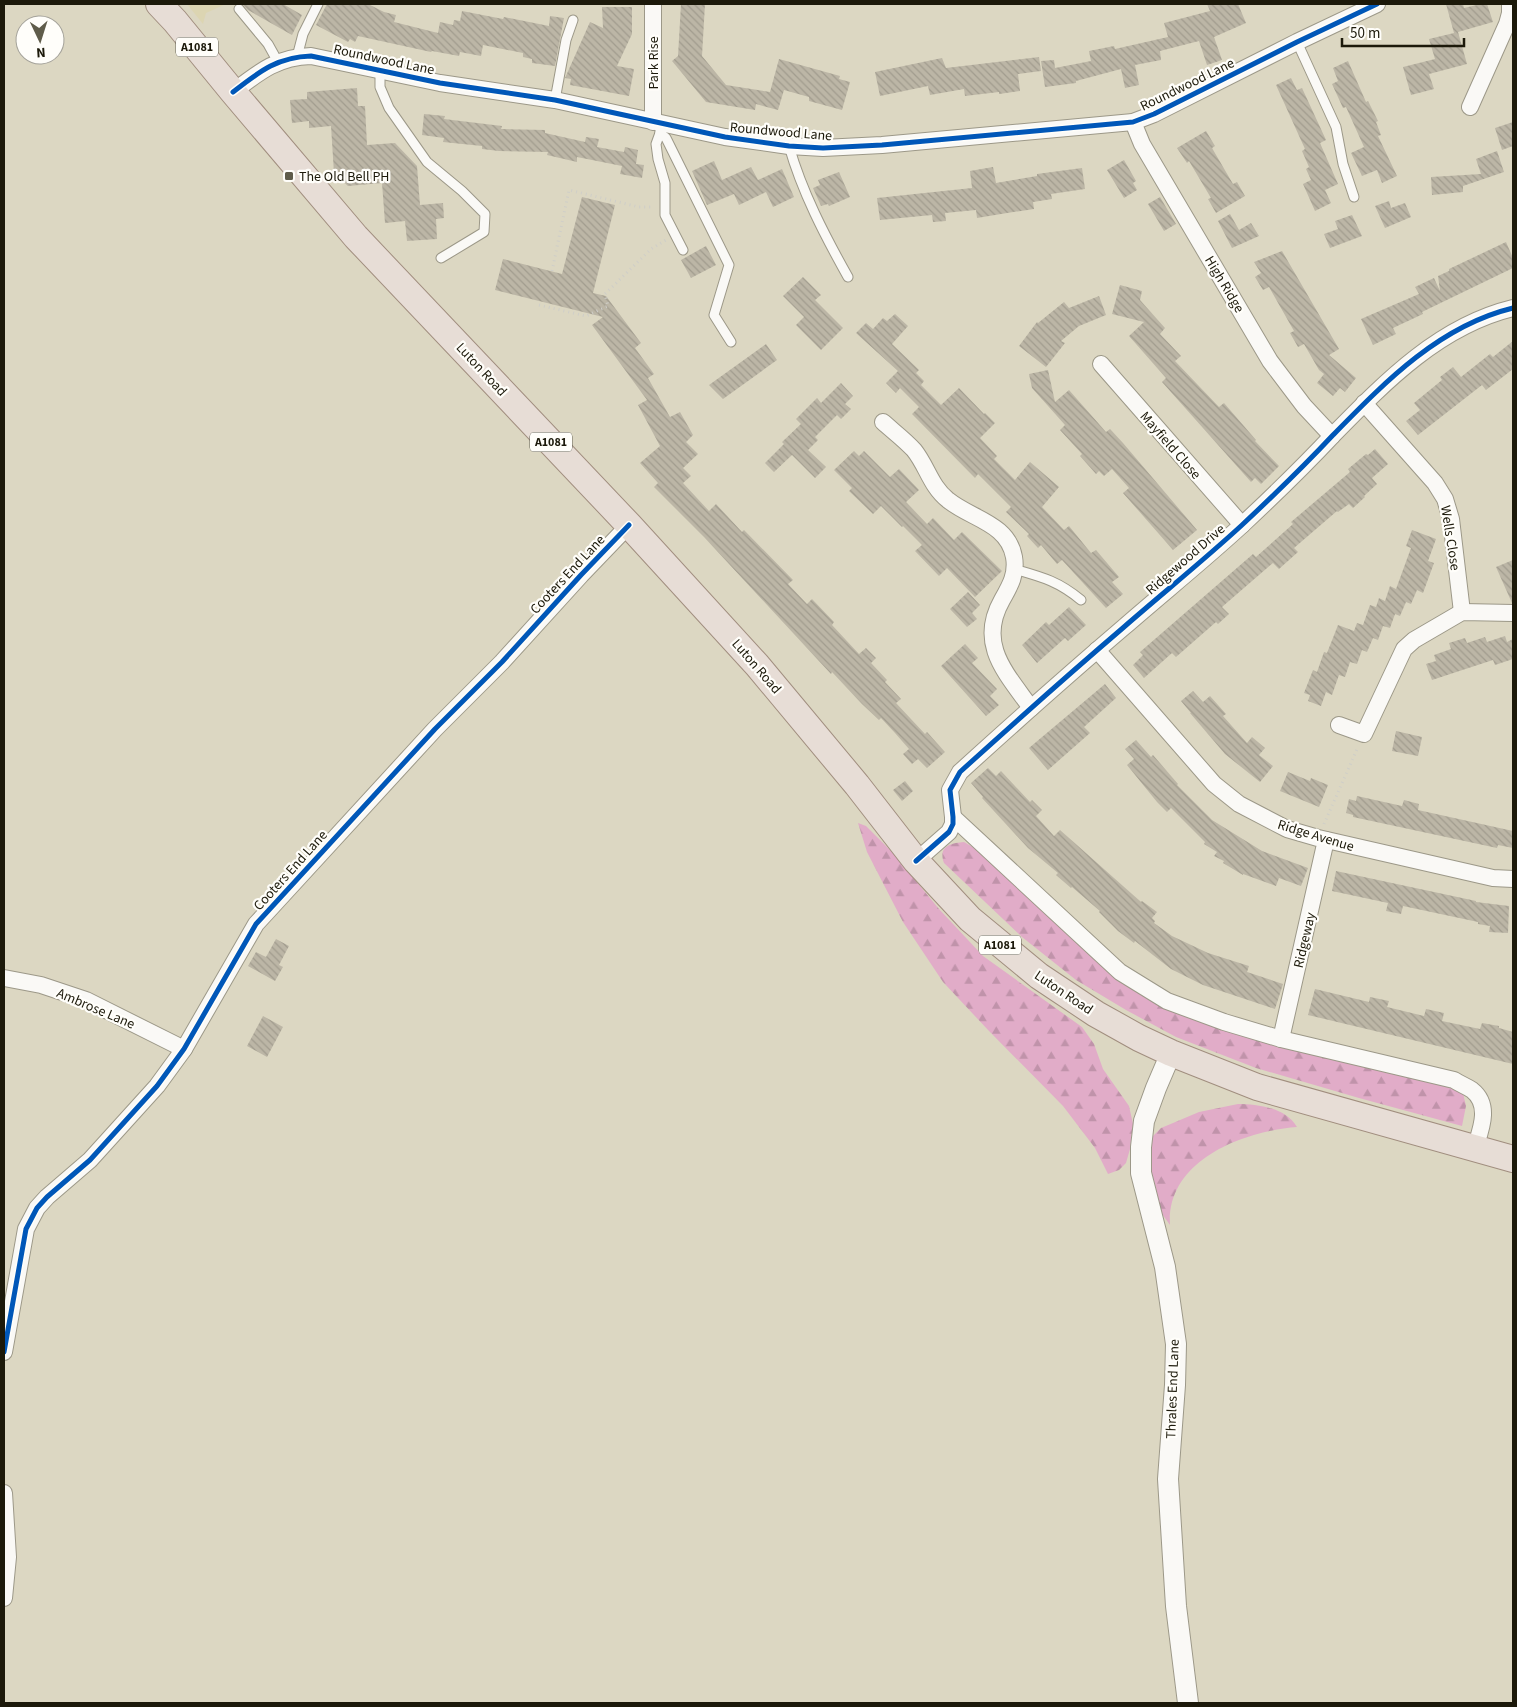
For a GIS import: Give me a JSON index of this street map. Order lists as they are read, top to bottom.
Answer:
{
  "streets": {
    "main road": ["A1081", "Luton Road"],
    "street": [
      "Roundwood Lane",
      "Park Rise",
      "High Ridge",
      "Mayfield Close",
      "Wells Close",
      "Ridgewood Drive",
      "Cooters End Lane",
      "Ridge Avenue",
      "Ridgeway",
      "Ambrose Lane",
      "Thrales End Lane"
    ]
  },
  "crossings": [
    ["Roundwood Lane", "Park Rise"],
    ["Roundwood Lane", "High Ridge"],
    ["Roundwood Lane", "Luton Road"],
    ["High Ridge", "Ridgewood Drive"],
    ["Luton Road", "Cooters End Lane"],
    ["Luton Road", "Thrales End Lane"],
    ["Mayfield Close", "Ridgewood Drive"],
    ["Wells Close", "Ridgewood Drive"],
    ["Ridgewood Drive", "Ridge Avenue"],
    ["Cooters End Lane", "Ambrose Lane"],
    ["Ridge Avenue", "Ridgeway"]
  ],
  "places": {
    "transit": ["The Old Bell PH"]
  },
  "scale_bar": "50 m",
  "north": "bottom"
}
